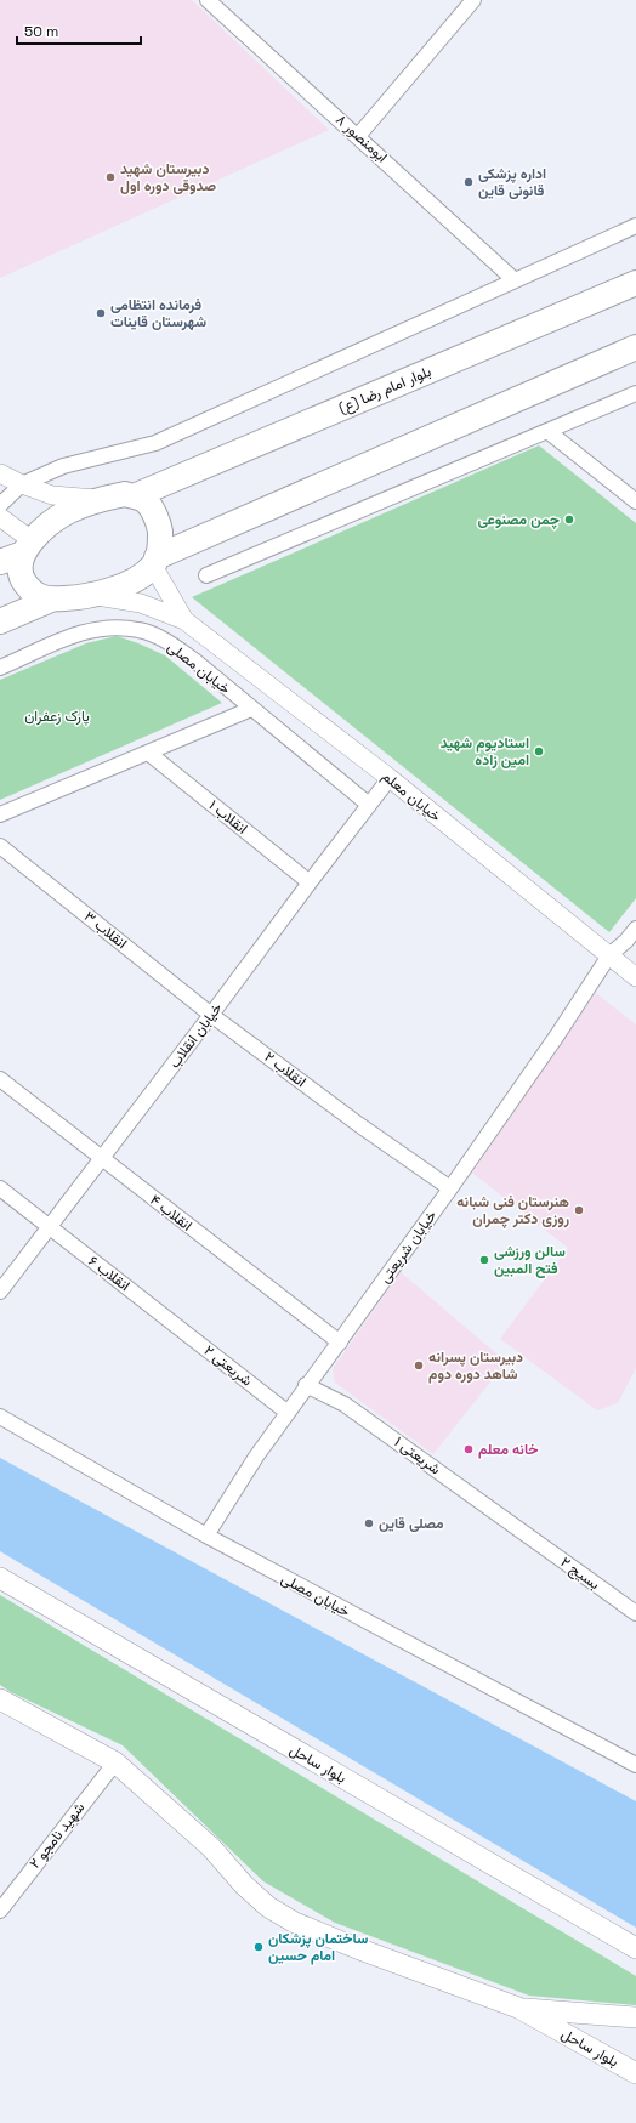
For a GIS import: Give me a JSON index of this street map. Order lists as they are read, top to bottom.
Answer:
{
  "streets": {
    "main road": ["بلوار امام رضا (ع)", "بلوار ساحل"],
    "street": [
      "ابومنصور ۸",
      "خیابان مصلی",
      "خیابان معلم",
      "انقلاب ۱",
      "انقلاب ۳",
      "خیابان انقلاب",
      "انقلاب ۲",
      "انقلاب ۴",
      "خیابان شریعتی",
      "انقلاب ۶",
      "شریعتی ۲",
      "شریعتی ۱",
      "بسیج ۲",
      "شهید نامجو ۲"
    ]
  },
  "crossings": [
    ["خیابان مصلی", "خیابان انقلاب"],
    ["خیابان مصلی", "خیابان شریعتی"],
    ["خیابان معلم", "خیابان انقلاب"],
    ["خیابان معلم", "خیابان شریعتی"],
    ["انقلاب ۱", "خیابان انقلاب"],
    ["انقلاب ۳", "خیابان انقلاب"],
    ["انقلاب ۳", "انقلاب ۲"],
    ["خیابان انقلاب", "انقلاب ۲"],
    ["خیابان انقلاب", "انقلاب ۴"],
    ["خیابان انقلاب", "انقلاب ۶"],
    ["انقلاب ۲", "خیابان شریعتی"],
    ["انقلاب ۴", "خیابان شریعتی"],
    ["خیابان شریعتی", "شریعتی ۲"],
    ["خیابان شریعتی", "شریعتی ۱"],
    ["انقلاب ۶", "شریعتی ۲"],
    ["شریعتی ۱", "بسیج ۲"],
    ["بلوار ساحل", "شهید نامجو ۲"]
  ],
  "parks": ["پارک زعفران"],
  "places": [
    "دبیرستان شهید صدوقی دوره اول",
    "اداره پزشکی قانونی قاین",
    "فرمانده انتظامی شهرستان قاینات",
    "چمن مصنوعی",
    "استادیوم شهید امین زاده",
    "هنرستان فنی شبانه روزی دکتر چمران",
    "سالن ورزشی فتح المبین",
    "دبیرستان پسرانه شاهد دوره دوم",
    "خانه معلم",
    "مصلی قاین",
    "ساختمان پزشکان امام حسین"
  ],
  "scale_bar": "50 m"
}
